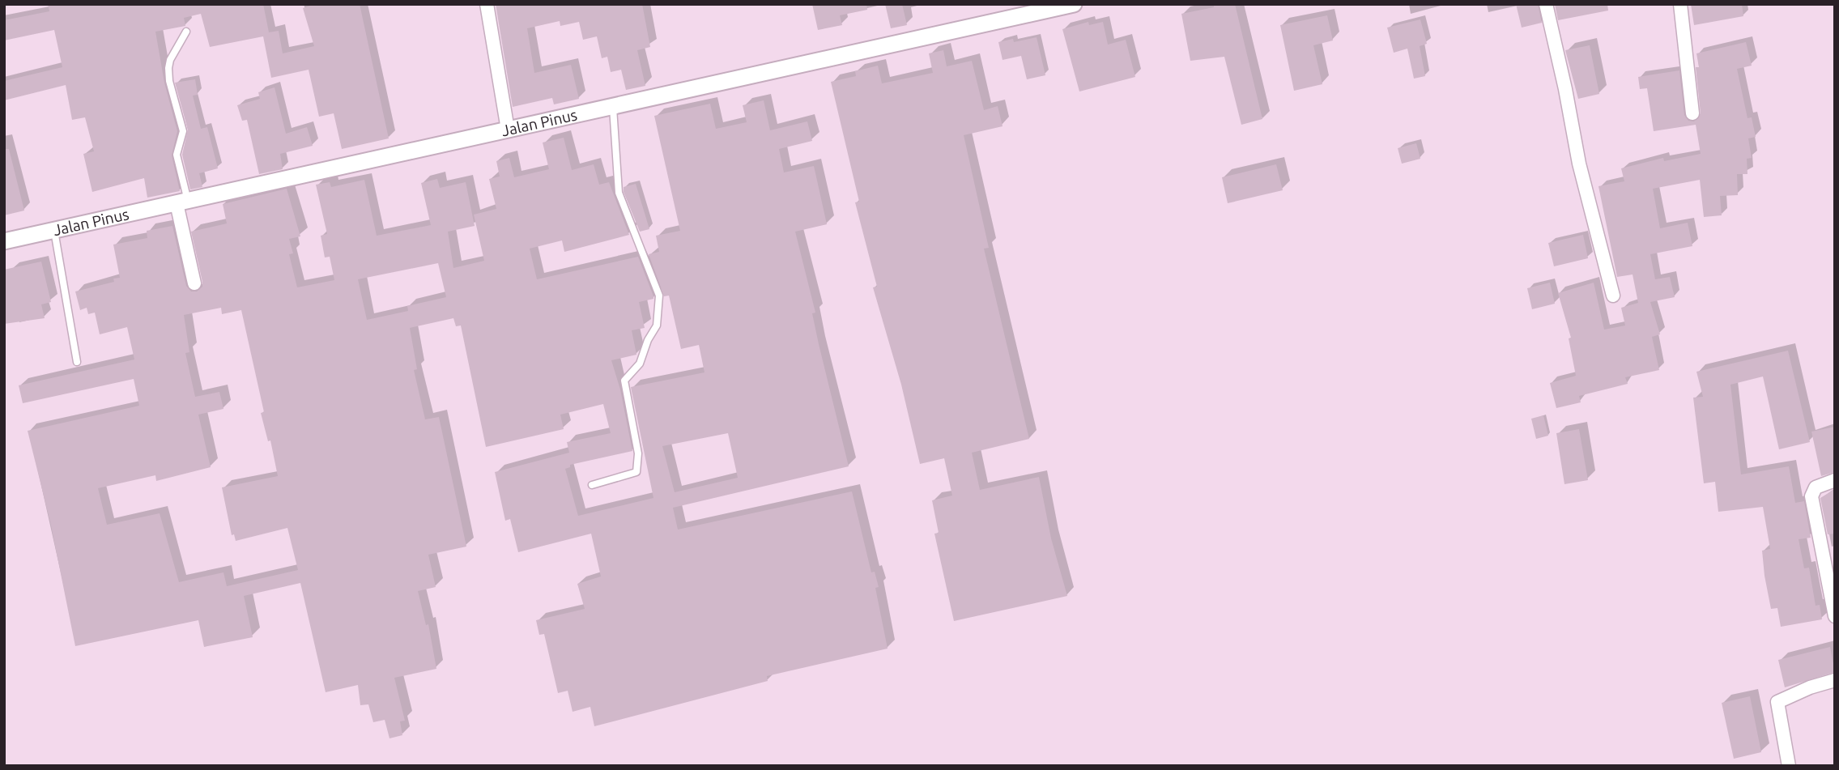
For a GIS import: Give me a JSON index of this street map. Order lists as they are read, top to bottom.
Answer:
{
  "streets": {
    "street": ["Jalan Pinus"]
  }
}
